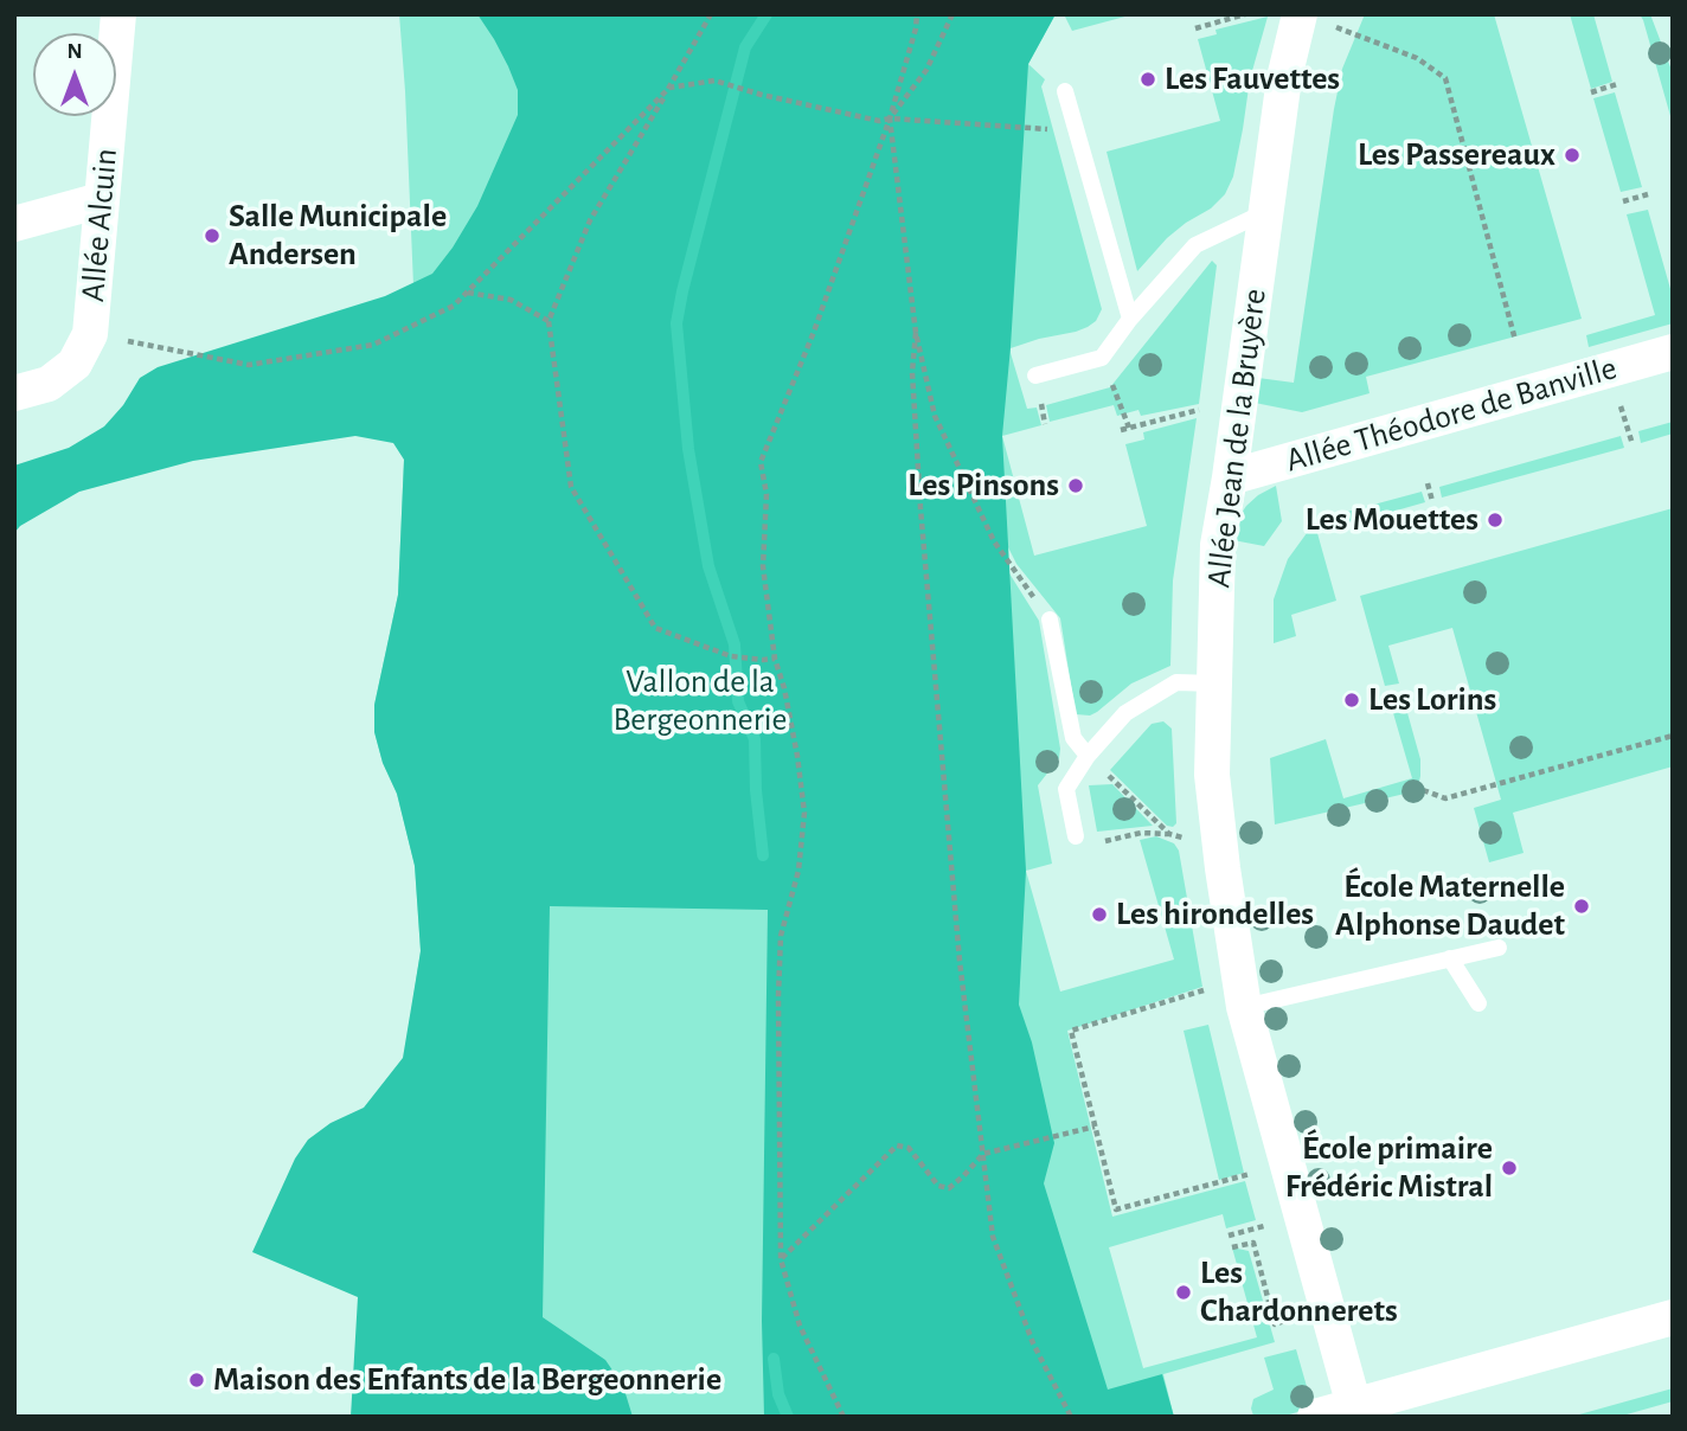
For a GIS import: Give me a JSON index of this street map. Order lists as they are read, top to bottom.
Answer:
{
  "streets": {
    "street": ["Allée Alcuin", "Allée Théodore de Banville", "Allée Jean de la Bruyère"]
  },
  "crossings": [
    ["Allée Théodore de Banville", "Allée Jean de la Bruyère"]
  ],
  "parks": ["Vallon de la Bergeonnerie"],
  "places": [
    "Les Fauvettes",
    "Les Passereaux",
    "Salle Municipale Andersen",
    "Les Pinsons",
    "Les Mouettes",
    "Les Lorins",
    "École Maternelle Alphonse Daudet",
    "Les hirondelles",
    "École primaire Frédéric Mistral",
    "Les Chardonnerets",
    "Maison des Enfants de la Bergeonnerie"
  ],
  "north": "top"
}
